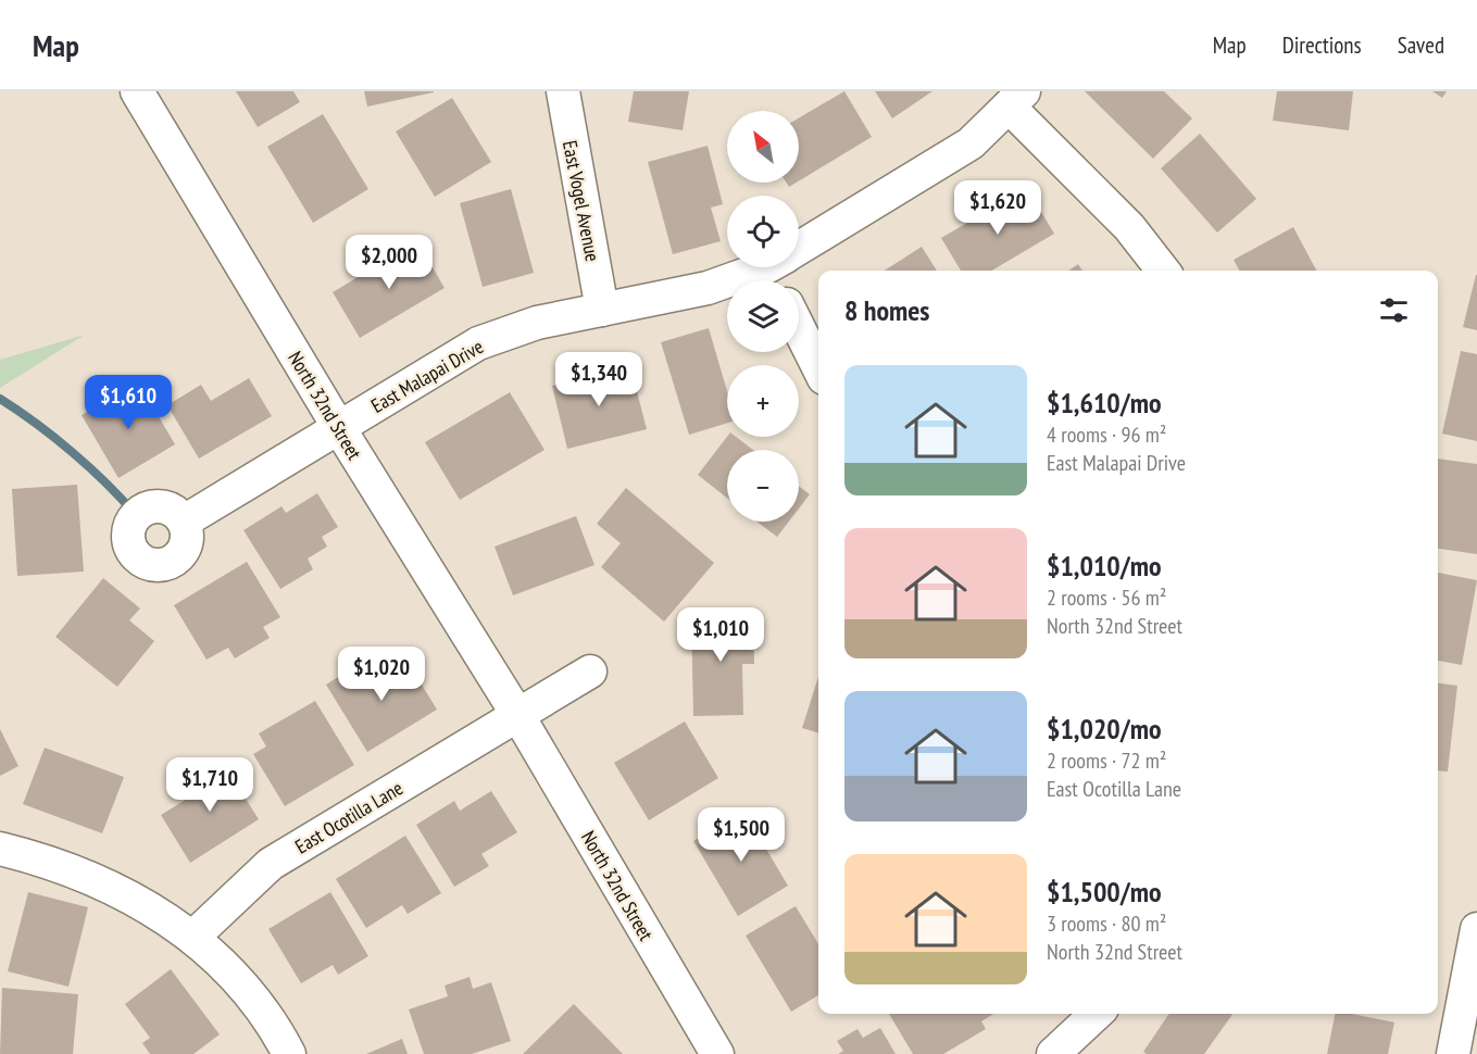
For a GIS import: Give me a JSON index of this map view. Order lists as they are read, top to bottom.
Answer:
{
  "streets": {
    "street": [
      "East Vogel Avenue",
      "East Malapai Drive",
      "North 32nd Street",
      "East Ocotilla Lane"
    ]
  },
  "crossings": [
    ["East Vogel Avenue", "East Malapai Drive"],
    ["East Malapai Drive", "North 32nd Street"],
    ["North 32nd Street", "East Ocotilla Lane"]
  ],
  "north": "top left",
  "page": {
    "header": "Map",
    "nav": ["Map", "Directions", "Saved"],
    "map_buttons": ["+", "−"],
    "price": [
      "$1,620",
      "$2,000",
      "$1,340",
      "$1,610",
      "$1,010",
      "$1,020",
      "$1,710",
      "$1,500"
    ],
    "heading": "8 homes",
    "list": [
      {
        "name": "$1,610/mo",
        "note": "4 rooms · 96 m² · East Malapai Drive"
      },
      {
        "name": "$1,010/mo",
        "note": "2 rooms · 56 m² · North 32nd Street"
      },
      {
        "name": "$1,020/mo",
        "note": "2 rooms · 72 m² · East Ocotilla Lane"
      },
      {
        "name": "$1,500/mo",
        "note": "3 rooms · 80 m² · North 32nd Street"
      }
    ]
  }
}
